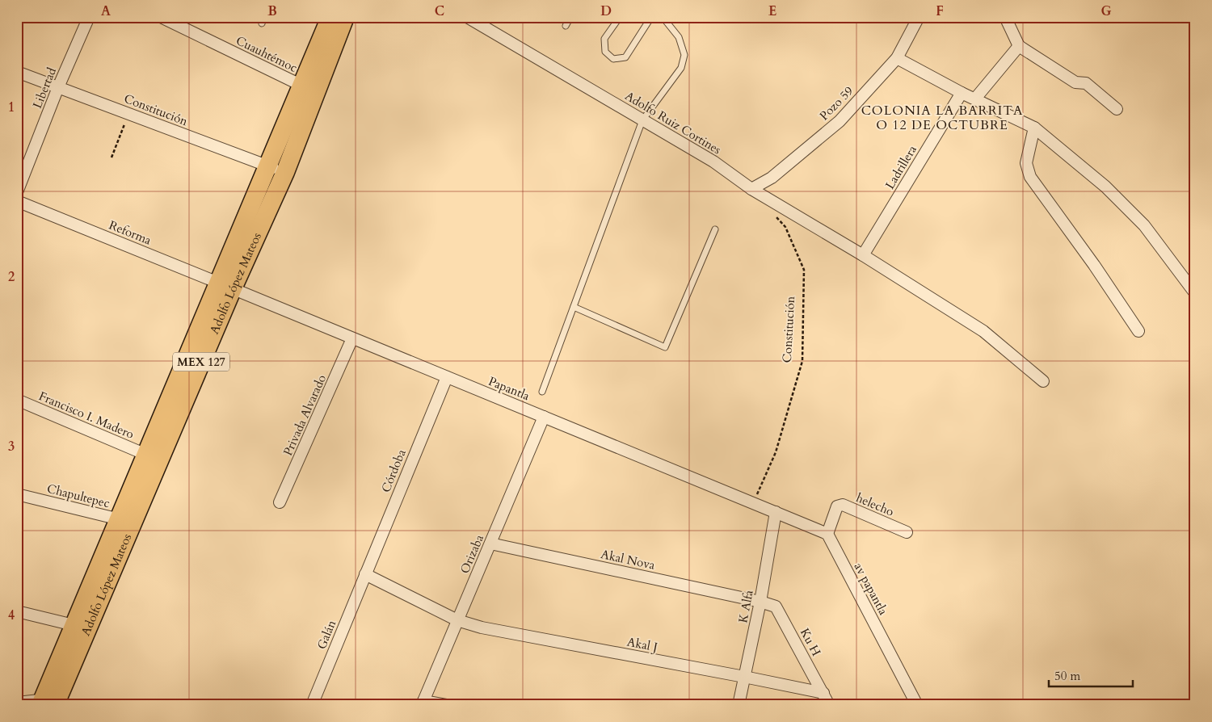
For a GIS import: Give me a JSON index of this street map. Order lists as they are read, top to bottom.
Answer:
{
  "streets": {
    "main road": ["Adolfo López Mateos", "MEX 127"],
    "street": [
      "Cuauhtémoc",
      "Libertad",
      "Pozo 59",
      "Constitución",
      "Adolfo Ruiz Cortines",
      "Ladrillera",
      "Reforma",
      "Papantla",
      "Francisco I. Madero",
      "Privada Alvarado",
      "Córdoba",
      "Chapultepec",
      "helecho",
      "Orizaba",
      "Akal Nova",
      "av papantla",
      "K Alfa",
      "Galán",
      "Ku H",
      "Akal J"
    ]
  },
  "crossings": [
    ["Cuauhtémoc", "Adolfo López Mateos"],
    ["Libertad", "Constitución"],
    ["Pozo 59", "Adolfo Ruiz Cortines"],
    ["Constitución", "Adolfo López Mateos"],
    ["Constitución", "Papantla"],
    ["Adolfo Ruiz Cortines", "Ladrillera"],
    ["Reforma", "Adolfo López Mateos"],
    ["Reforma", "Papantla"],
    ["Adolfo López Mateos", "Papantla"],
    ["Adolfo López Mateos", "Francisco I. Madero"],
    ["Adolfo López Mateos", "Chapultepec"],
    ["Papantla", "Privada Alvarado"],
    ["Papantla", "Córdoba"],
    ["Papantla", "Orizaba"],
    ["Papantla", "K Alfa"],
    ["Córdoba", "Galán"],
    ["Córdoba", "Akal J"],
    ["helecho", "av papantla"],
    ["Orizaba", "Akal Nova"],
    ["Orizaba", "Akal J"],
    ["Akal Nova", "K Alfa"],
    ["Akal Nova", "Ku H"],
    ["K Alfa", "Ku H"],
    ["K Alfa", "Akal J"],
    ["Galán", "Akal J"],
    ["Ku H", "Akal J"]
  ],
  "districts": ["COLONIA LA BARRITA O 12 DE OCTUBRE"],
  "scale_bar": "50 m",
  "grid": {
    "columns": [
      "A",
      "B",
      "C",
      "D",
      "E",
      "F",
      "G"
    ],
    "rows": [
      "1",
      "2",
      "3",
      "4"
    ]
  }
}
